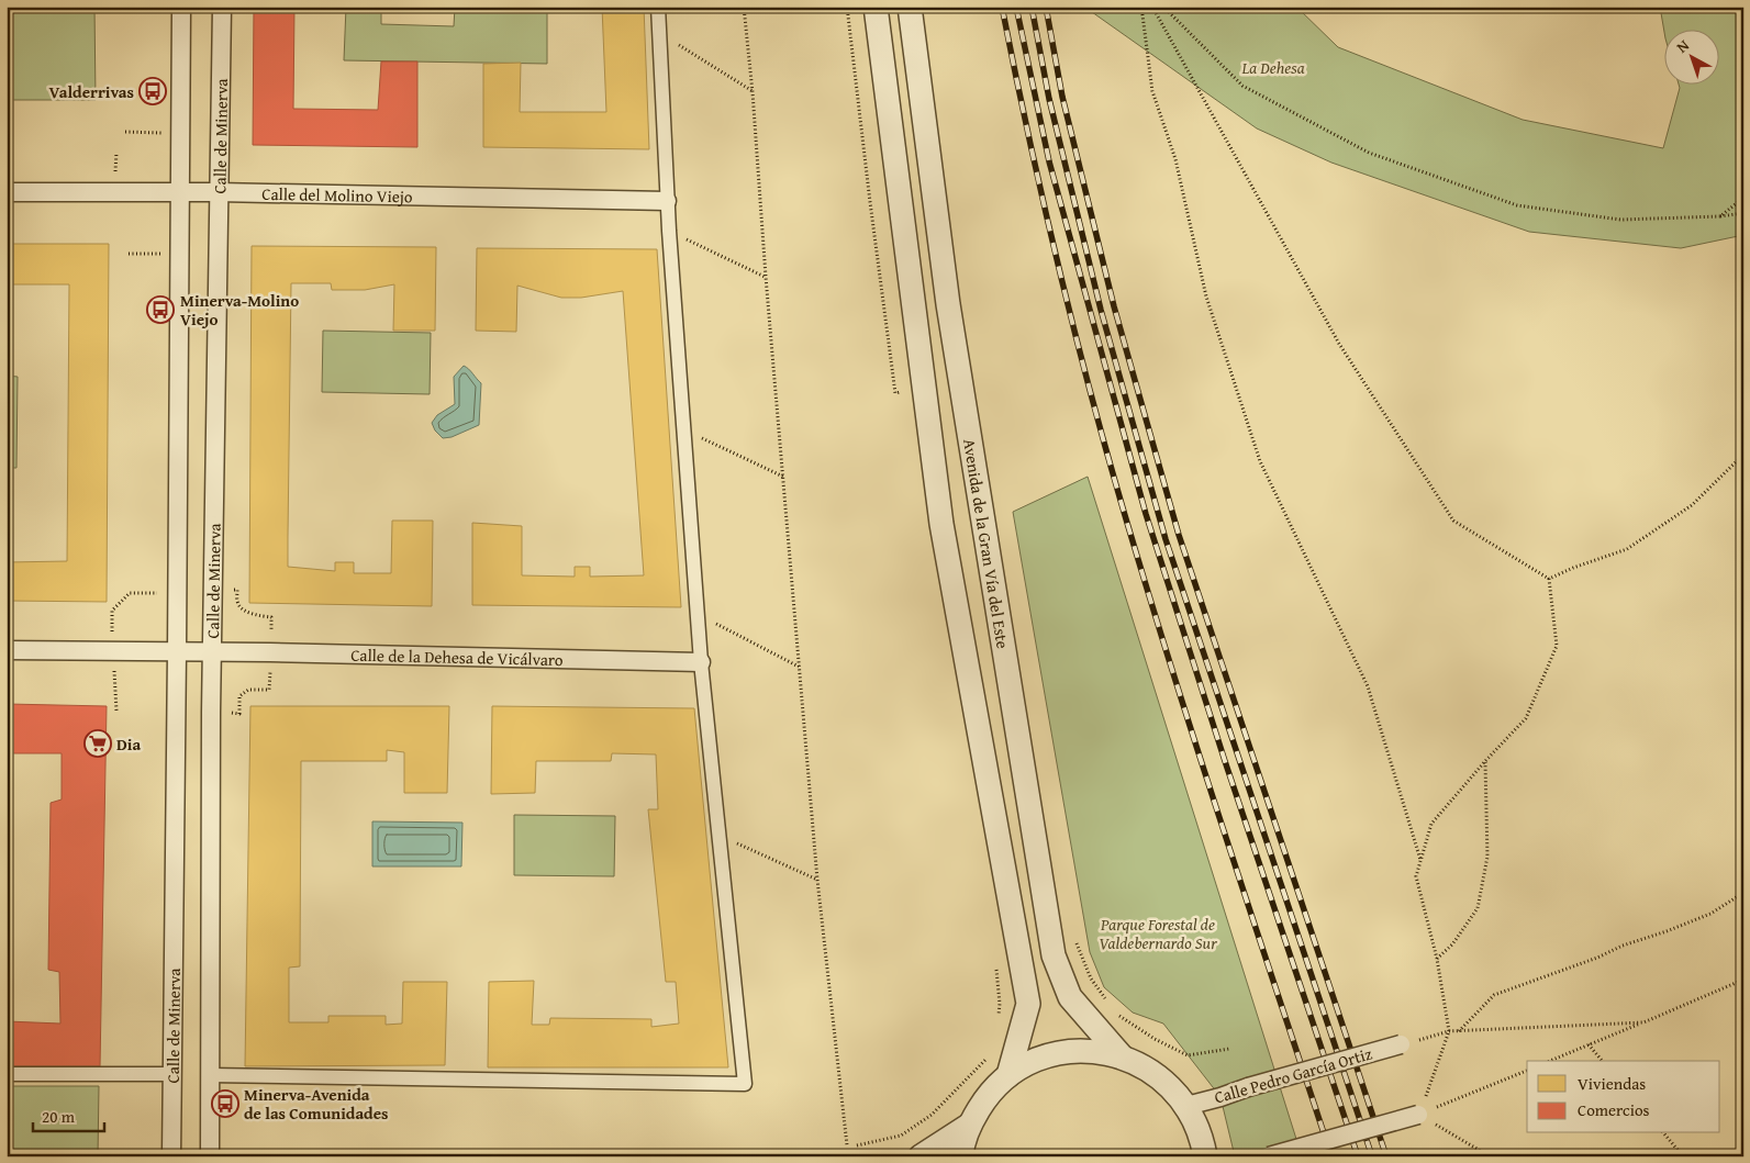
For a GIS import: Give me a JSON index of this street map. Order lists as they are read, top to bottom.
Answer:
{
  "streets": {
    "street": [
      "Calle de Minerva",
      "Calle del Molino Viejo",
      "Avenida de la Gran Vía del Este",
      "Calle de la Dehesa de Vicálvaro",
      "Calle Pedro García Ortiz"
    ]
  },
  "crossings": [
    ["Calle de Minerva", "Calle del Molino Viejo"],
    ["Calle de Minerva", "Calle de la Dehesa de Vicálvaro"]
  ],
  "parks": ["La Dehesa", "Parque Forestal de Valdebernardo Sur"],
  "places": {
    "bus stop": ["Valderrivas", "Minerva-Molino Viejo", "Minerva-Avenida de las Comunidades"],
    "supermarket": ["Dia"]
  },
  "legend": ["Viviendas", "Comercios"],
  "scale_bar": "20 m",
  "north": "top left"
}
